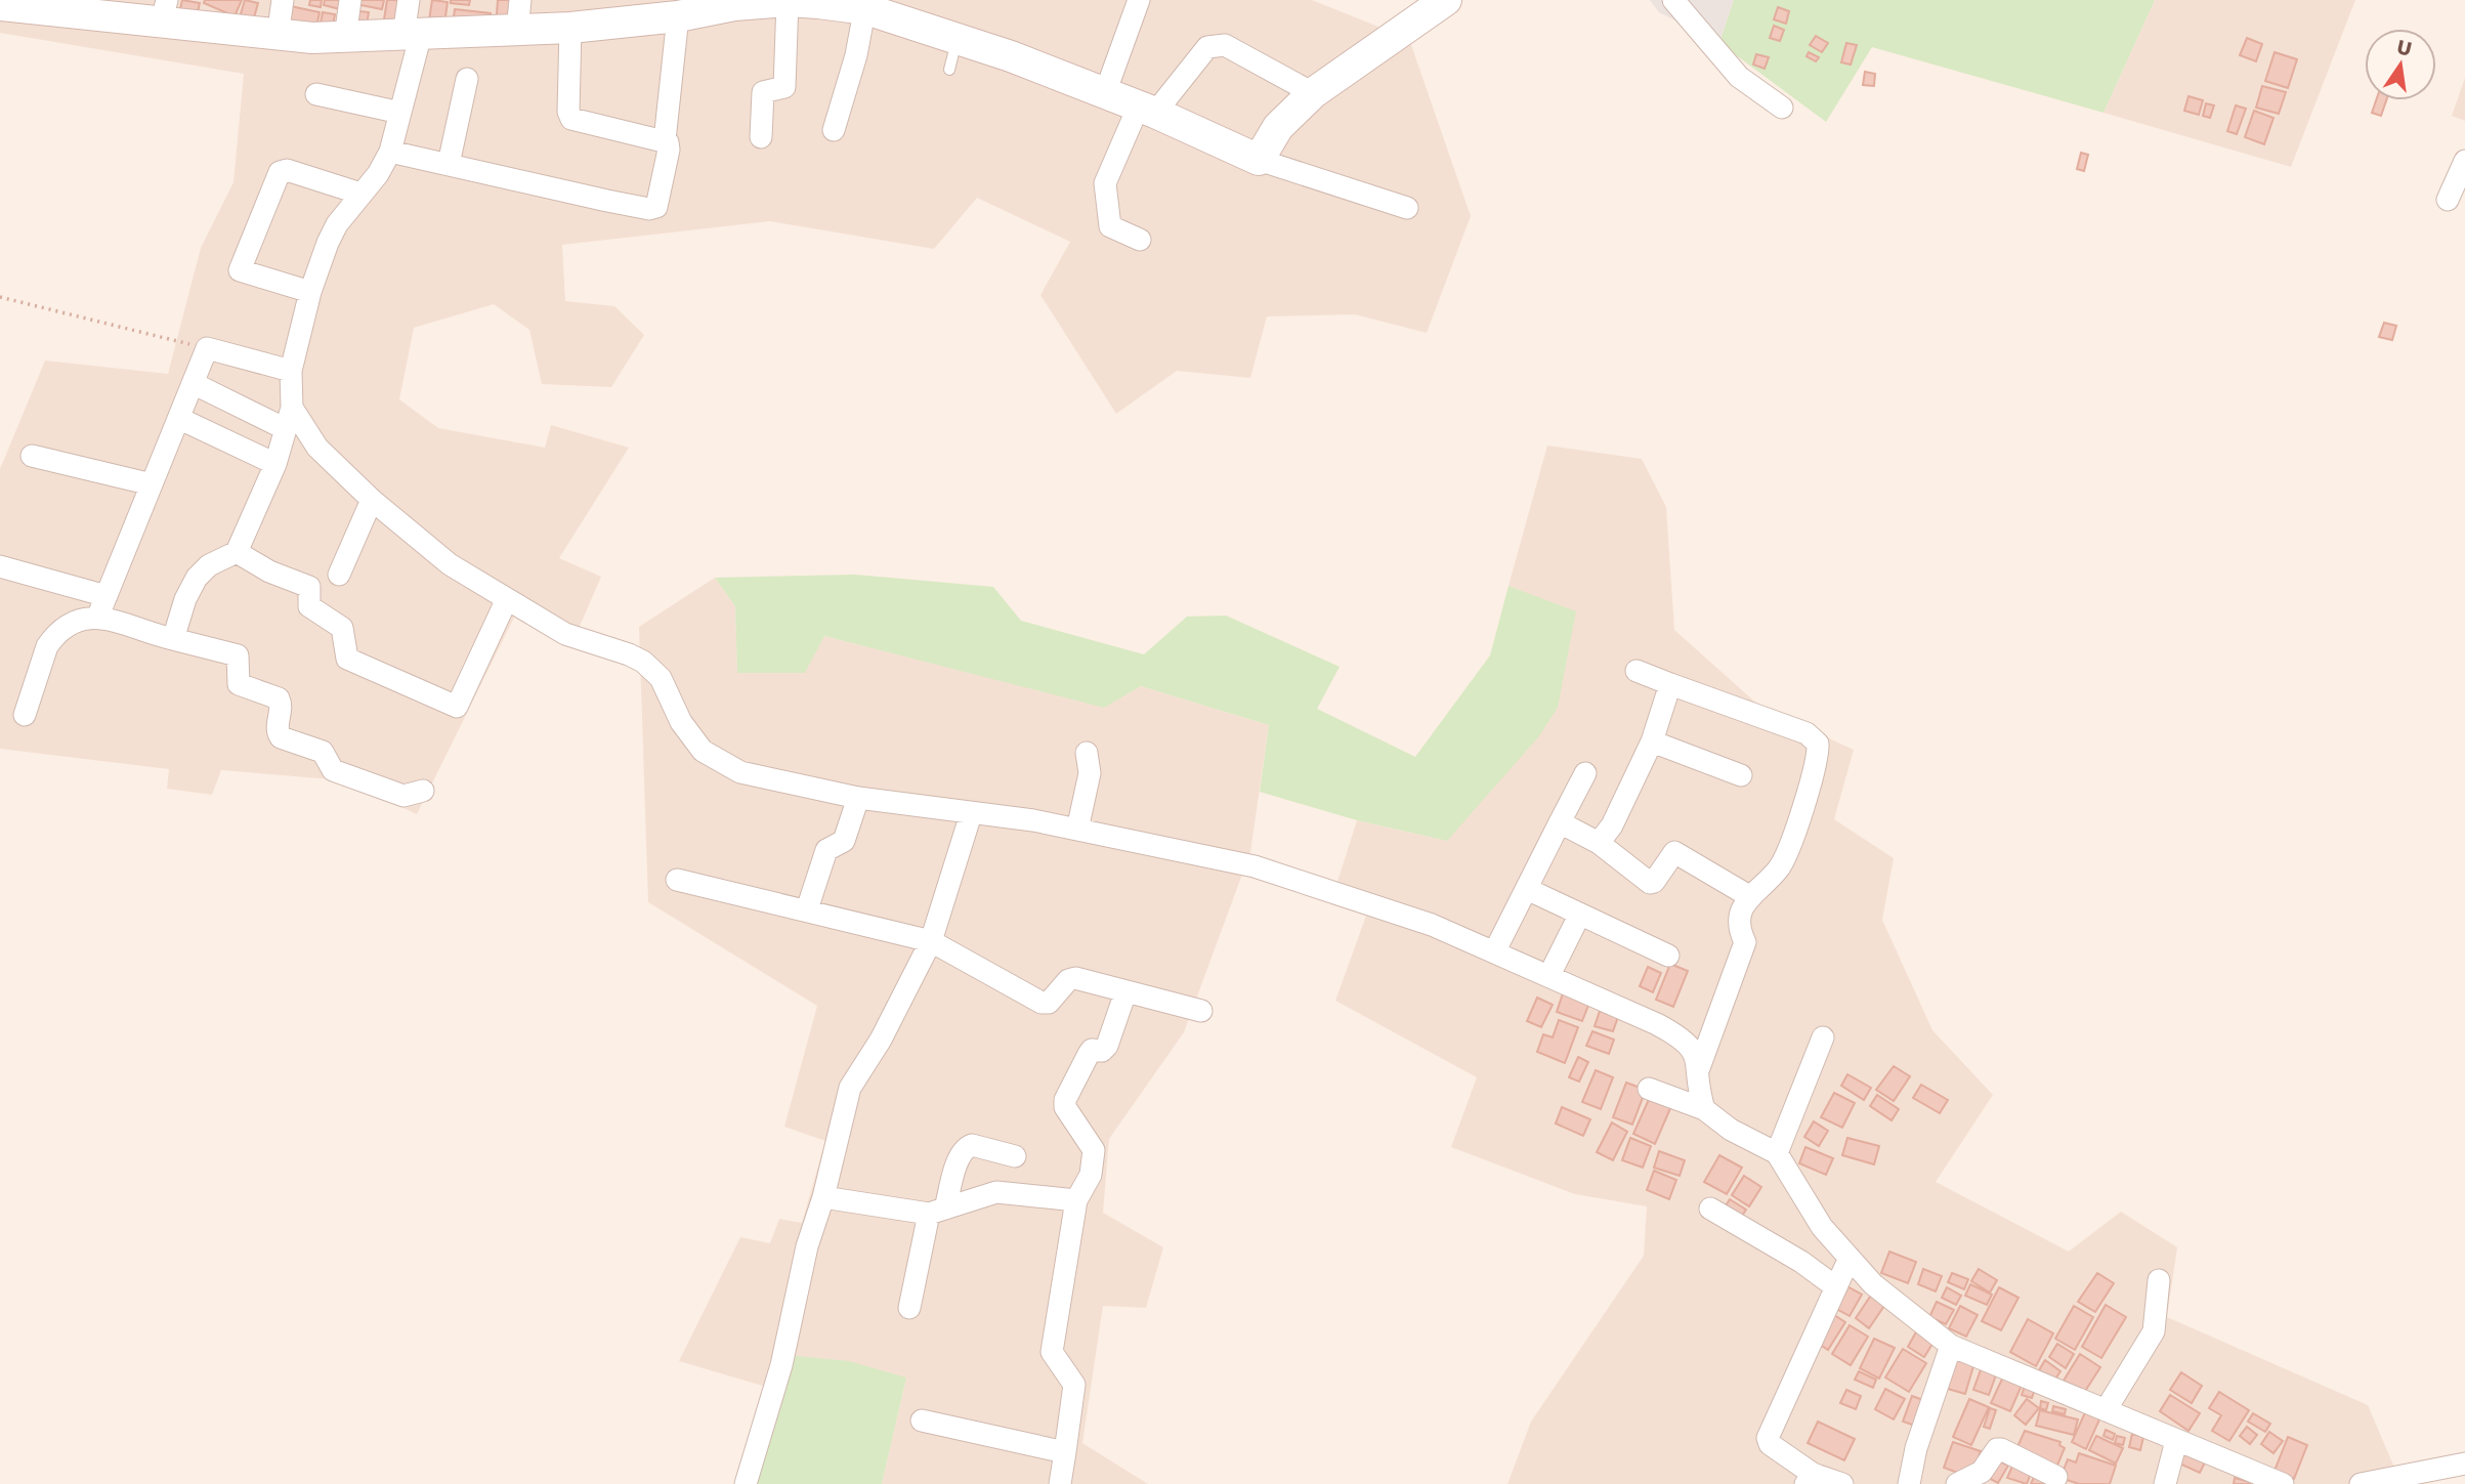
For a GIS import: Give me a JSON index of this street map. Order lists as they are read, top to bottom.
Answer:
{
  "north": "top"
}
